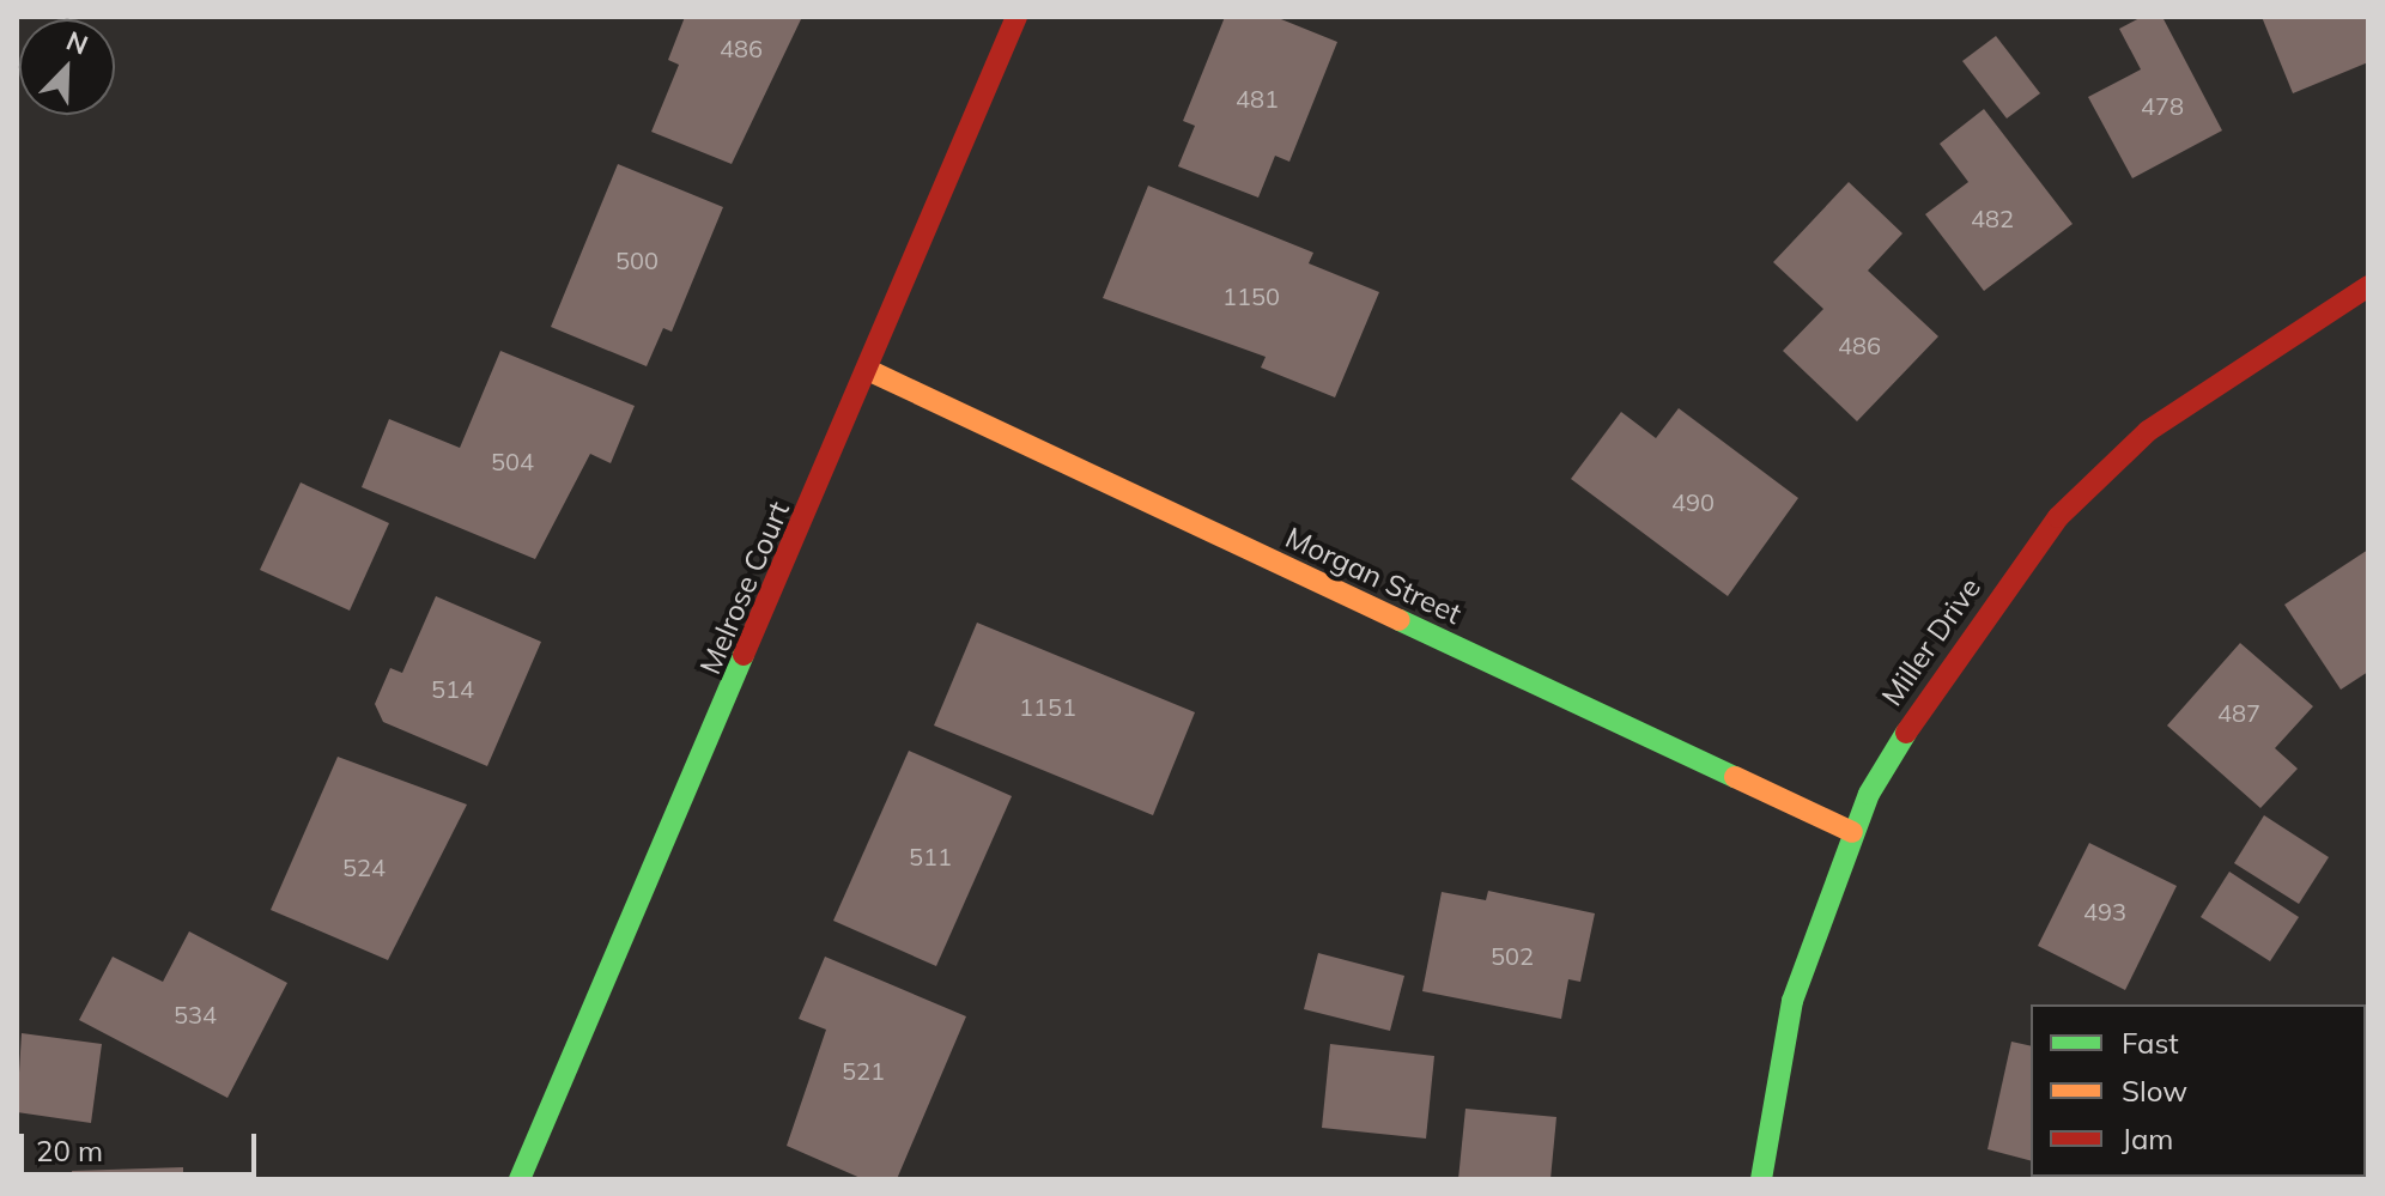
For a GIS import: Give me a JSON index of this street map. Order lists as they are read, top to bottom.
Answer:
{
  "streets": {
    "street": ["Morgan Street", "Melrose Court", "Miller Drive"]
  },
  "crossings": [
    ["Morgan Street", "Melrose Court"],
    ["Morgan Street", "Miller Drive"]
  ],
  "house_numbers": [
    "486",
    "481",
    "478",
    "482",
    "500",
    "1150",
    "486",
    "504",
    "490",
    "514",
    "1151",
    "487",
    "511",
    "524",
    "493",
    "502",
    "534",
    "521"
  ],
  "legend": ["Fast", "Slow", "Jam"],
  "scale_bar": "20 m",
  "north": "top right"
}
